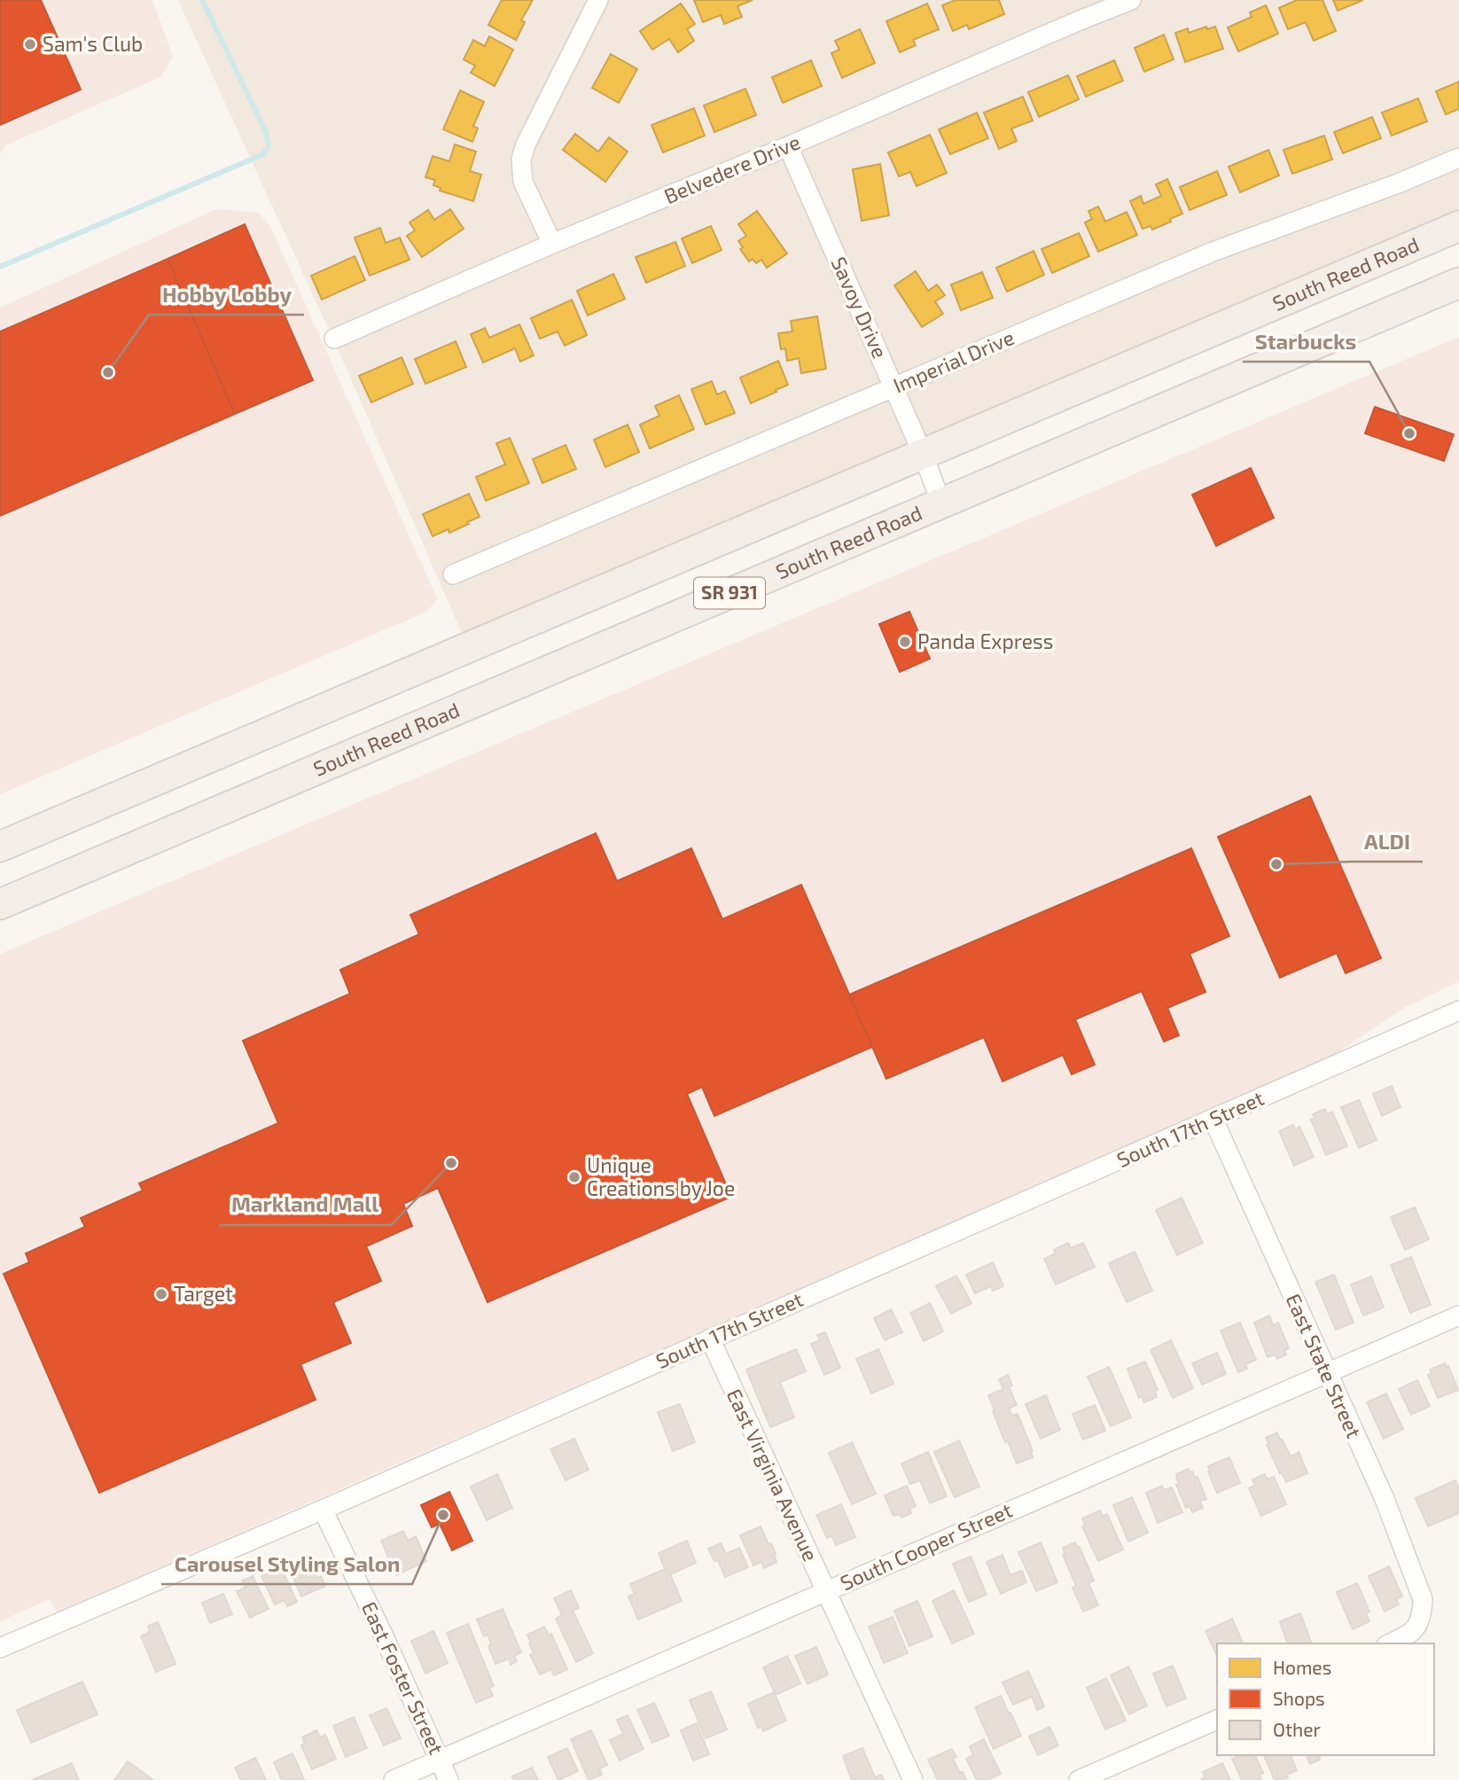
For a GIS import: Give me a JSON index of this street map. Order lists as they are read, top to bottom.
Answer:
{
  "streets": {
    "main road": ["South Reed Road", "SR 931"],
    "street": [
      "Belvedere Drive",
      "Savoy Drive",
      "Imperial Drive",
      "South 17th Street",
      "East State Street",
      "East Virginia Avenue",
      "South Cooper Street",
      "East Foster Street"
    ]
  },
  "crossings": [
    ["Belvedere Drive", "Savoy Drive"],
    ["South Reed Road", "Savoy Drive"],
    ["Savoy Drive", "Imperial Drive"],
    ["South 17th Street", "East State Street"],
    ["South 17th Street", "East Virginia Avenue"],
    ["South 17th Street", "East Foster Street"],
    ["East State Street", "South Cooper Street"],
    ["East Virginia Avenue", "South Cooper Street"],
    ["South Cooper Street", "East Foster Street"]
  ],
  "places": [
    "Sam's Club",
    "Hobby Lobby",
    "Starbucks",
    "Panda Express",
    "ALDI",
    "Markland Mall",
    "Unique Creations by Joe",
    "Target",
    "Carousel Styling Salon"
  ],
  "legend": ["Homes", "Shops", "Other"]
}
